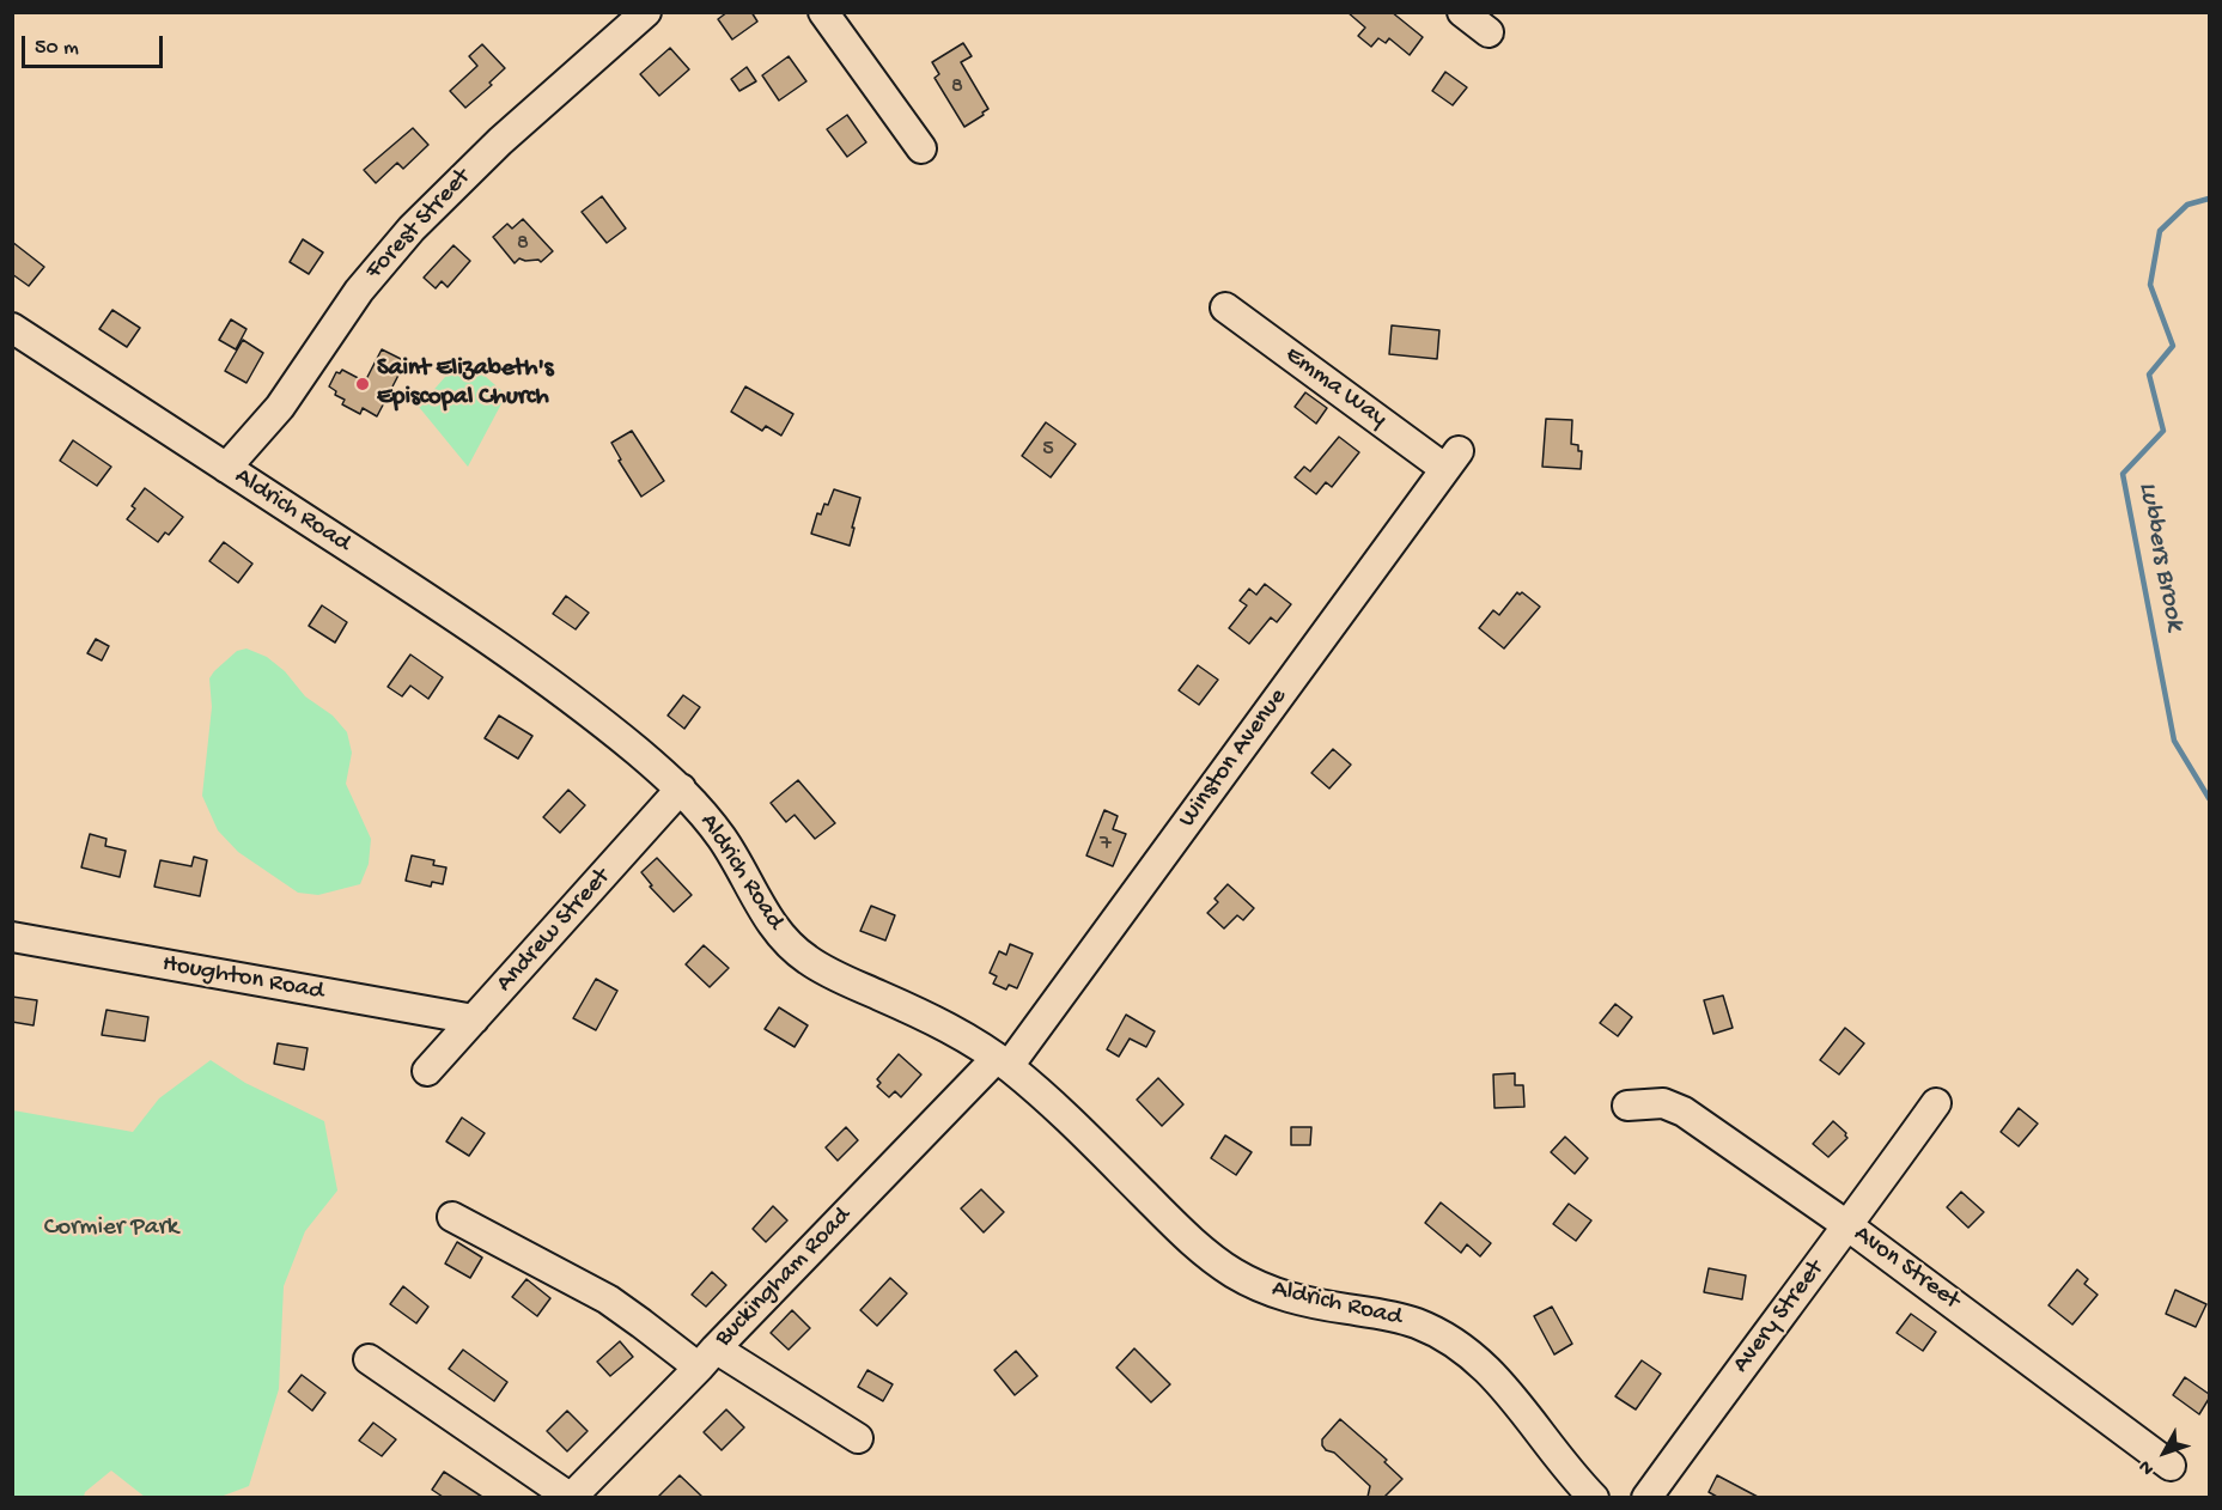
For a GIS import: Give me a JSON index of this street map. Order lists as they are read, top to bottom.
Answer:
{
  "streets": {
    "street": [
      "Forest Street",
      "Emma Way",
      "Aldrich Road",
      "Winston Avenue",
      "Andrew Street",
      "Houghton Road",
      "Avon Street",
      "Buckingham Road",
      "Avery Street"
    ]
  },
  "crossings": [
    ["Forest Street", "Aldrich Road"],
    ["Emma Way", "Winston Avenue"],
    ["Aldrich Road", "Winston Avenue"],
    ["Aldrich Road", "Andrew Street"],
    ["Aldrich Road", "Buckingham Road"],
    ["Winston Avenue", "Buckingham Road"],
    ["Andrew Street", "Houghton Road"],
    ["Avon Street", "Avery Street"]
  ],
  "water": ["Lubbers Brook"],
  "parks": ["Cormier Park"],
  "places": ["Saint Elizabeth's Episcopal Church"],
  "house_numbers": [
    "8",
    "8",
    "5",
    "7"
  ],
  "scale_bar": "50 m",
  "north": "bottom left"
}
